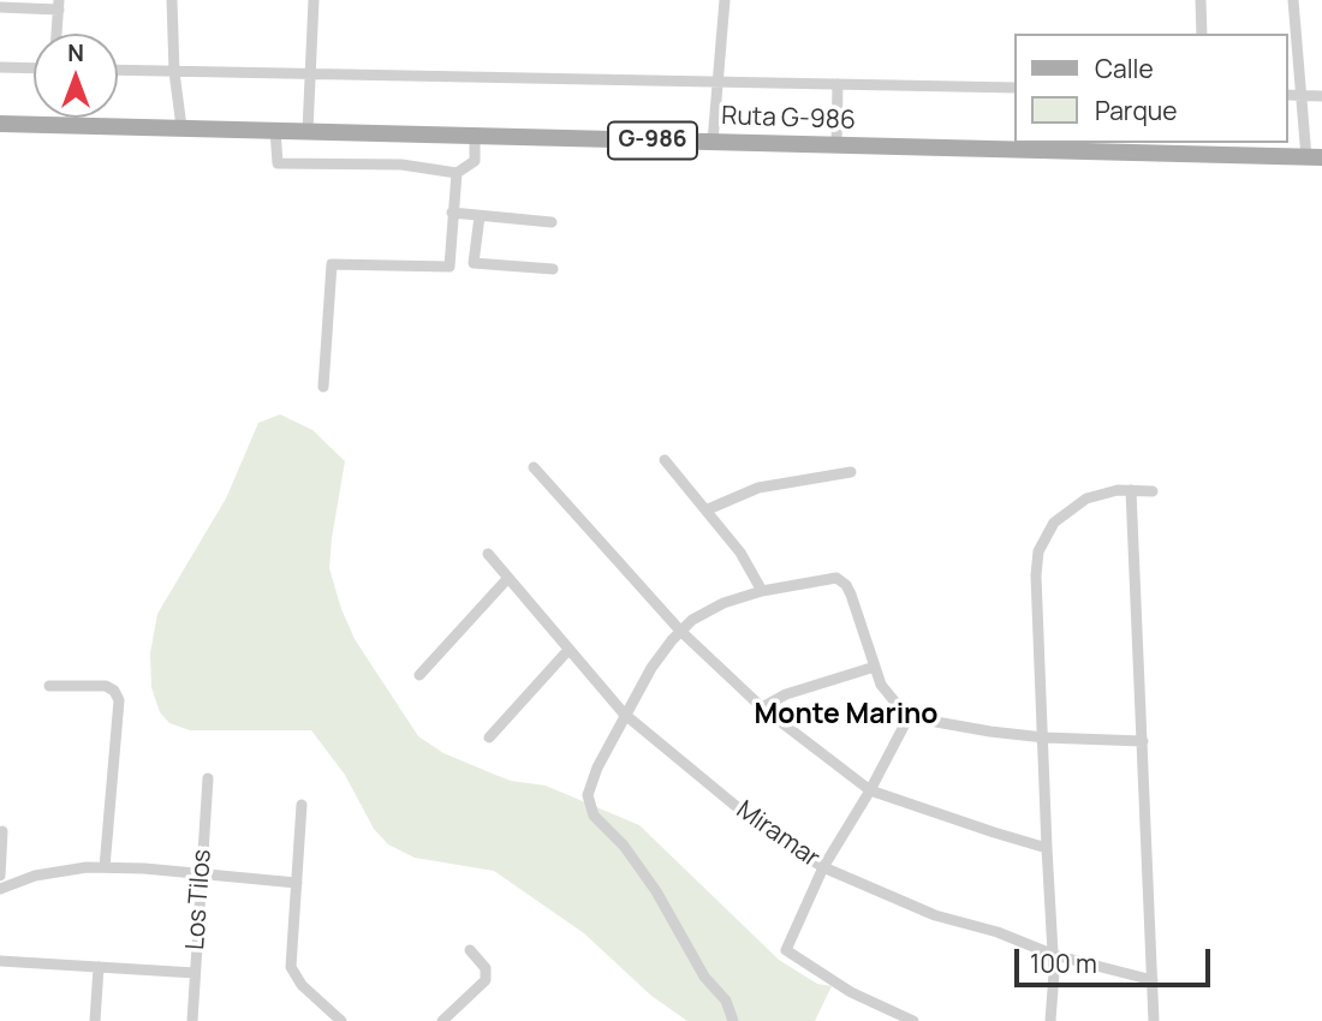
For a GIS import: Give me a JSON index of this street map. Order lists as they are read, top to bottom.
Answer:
{
  "streets": {
    "main road": ["Ruta G-986", "G-986"],
    "street": ["Miramar", "Los Tilos"]
  },
  "districts": ["Monte Marino"],
  "legend": ["Calle", "Parque"],
  "scale_bar": "100 m",
  "north": "top"
}
